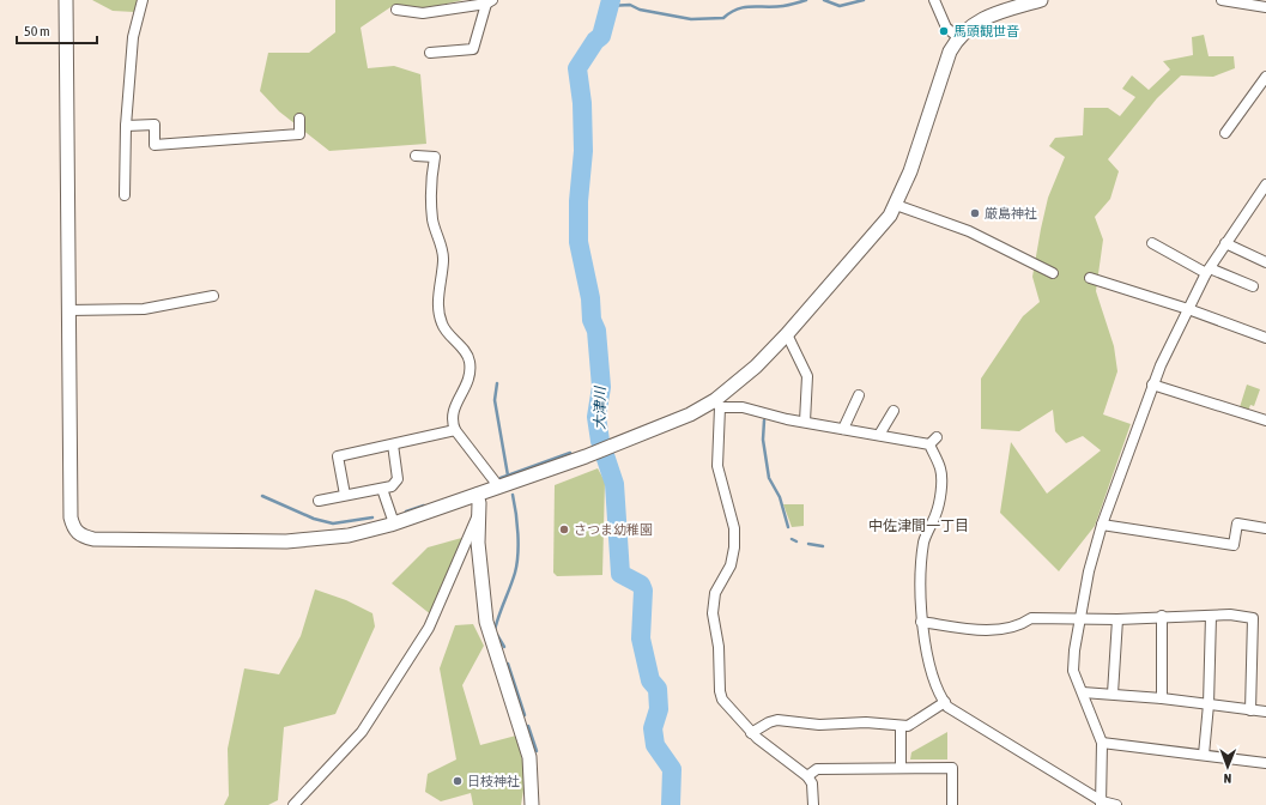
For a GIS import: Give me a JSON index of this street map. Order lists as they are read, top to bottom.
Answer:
{
  "districts": ["中佐津間一丁目"],
  "water": ["大津川"],
  "places": [
    "馬頭観世音",
    "厳島神社",
    "さつま幼稚園",
    "日枝神社"
  ],
  "scale_bar": "50 m",
  "north": "bottom"
}
